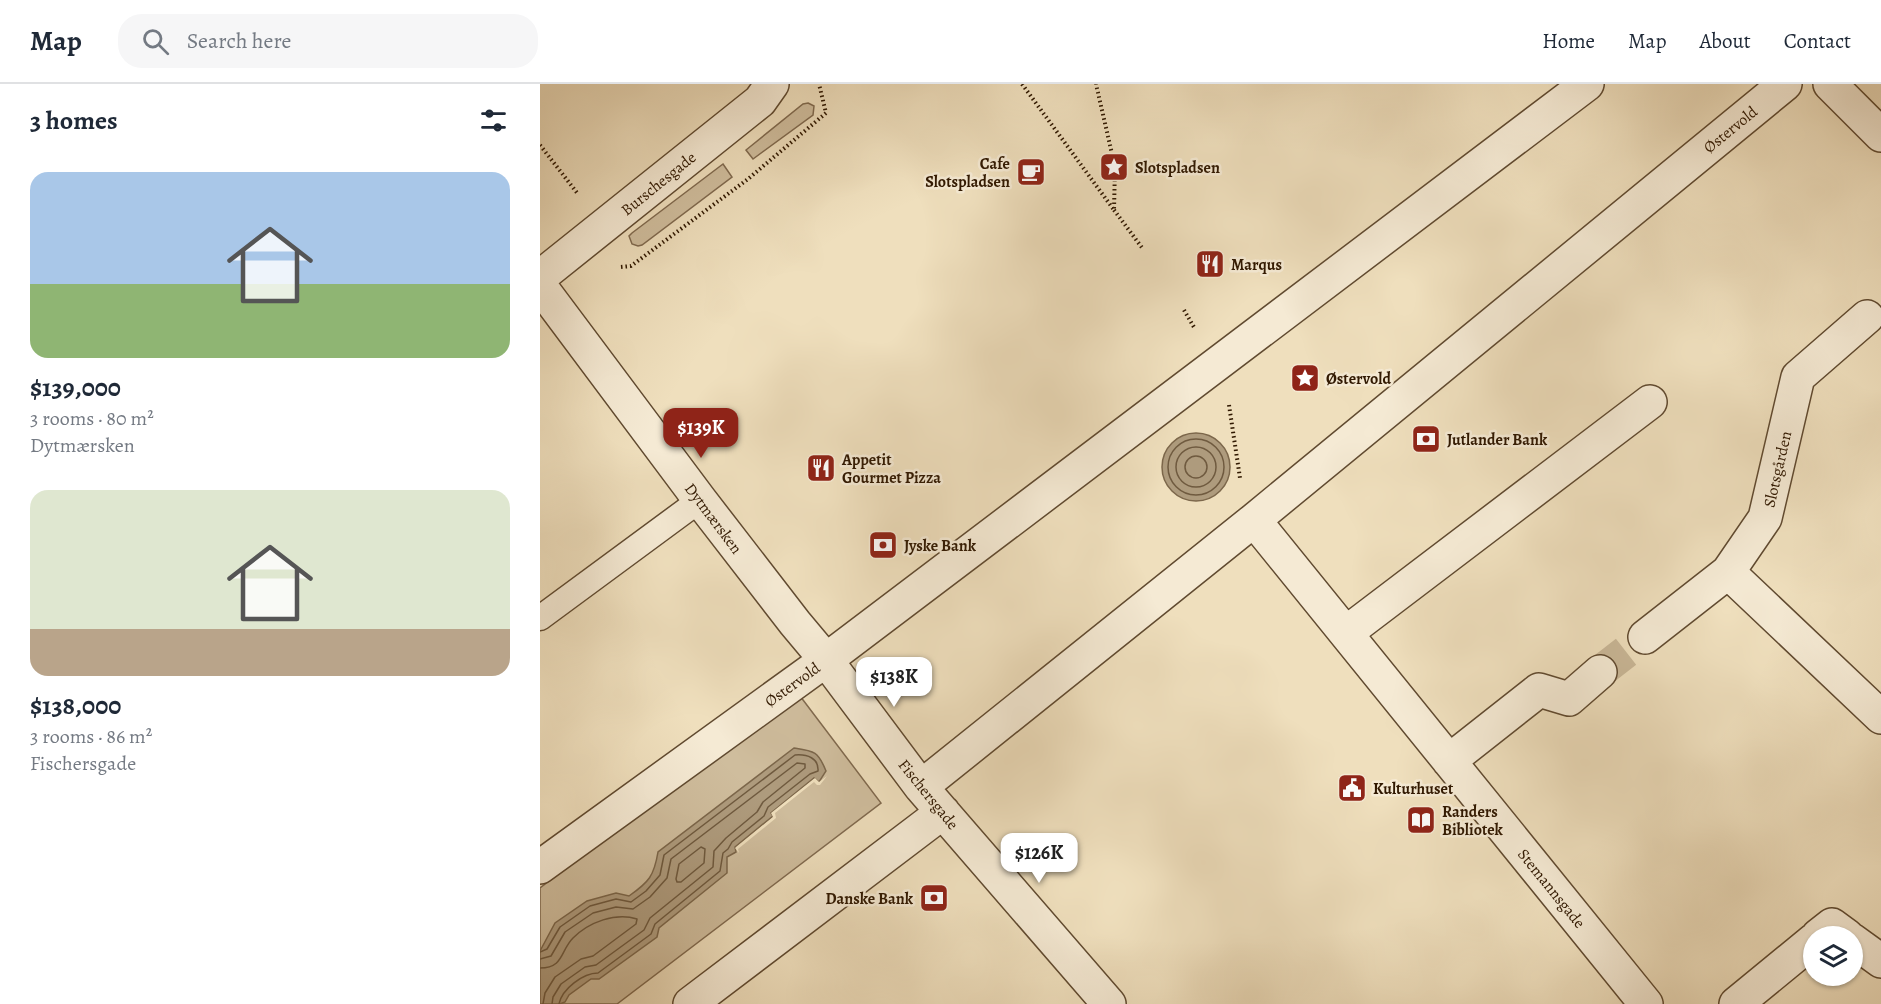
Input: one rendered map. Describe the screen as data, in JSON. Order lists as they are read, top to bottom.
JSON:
{
  "streets": {
    "street": [
      "Østervold",
      "Burschesgade",
      "Slotsgården",
      "Dytmærsken",
      "Fischersgade",
      "Stemannsgade"
    ]
  },
  "crossings": [
    ["Østervold", "Dytmærsken"],
    ["Østervold", "Fischersgade"],
    ["Østervold", "Stemannsgade"],
    ["Dytmærsken", "Fischersgade"]
  ],
  "places": {
    "place": ["Slotspladsen", "Østervold"],
    "cafe": ["Cafe Slotspladsen"],
    "restaurant": ["Marqus", "Appetit Gourmet Pizza"],
    "bank": ["Jutlander Bank", "Jyske Bank", "Danske Bank"],
    "public building": ["Kulturhuset"],
    "library": ["Randers Bibliotek"]
  },
  "page": {
    "header": "Map",
    "search": "Search here",
    "nav": [
      "Home",
      "Map",
      "About",
      "Contact"
    ],
    "heading": "3 homes",
    "list": [
      {
        "name": "$139,000",
        "note": "3 rooms · 80 m² · Dytmærsken"
      },
      {
        "name": "$138,000",
        "note": "3 rooms · 86 m² · Fischersgade"
      }
    ],
    "price": ["$139K", "$138K", "$126K"]
  }
}
